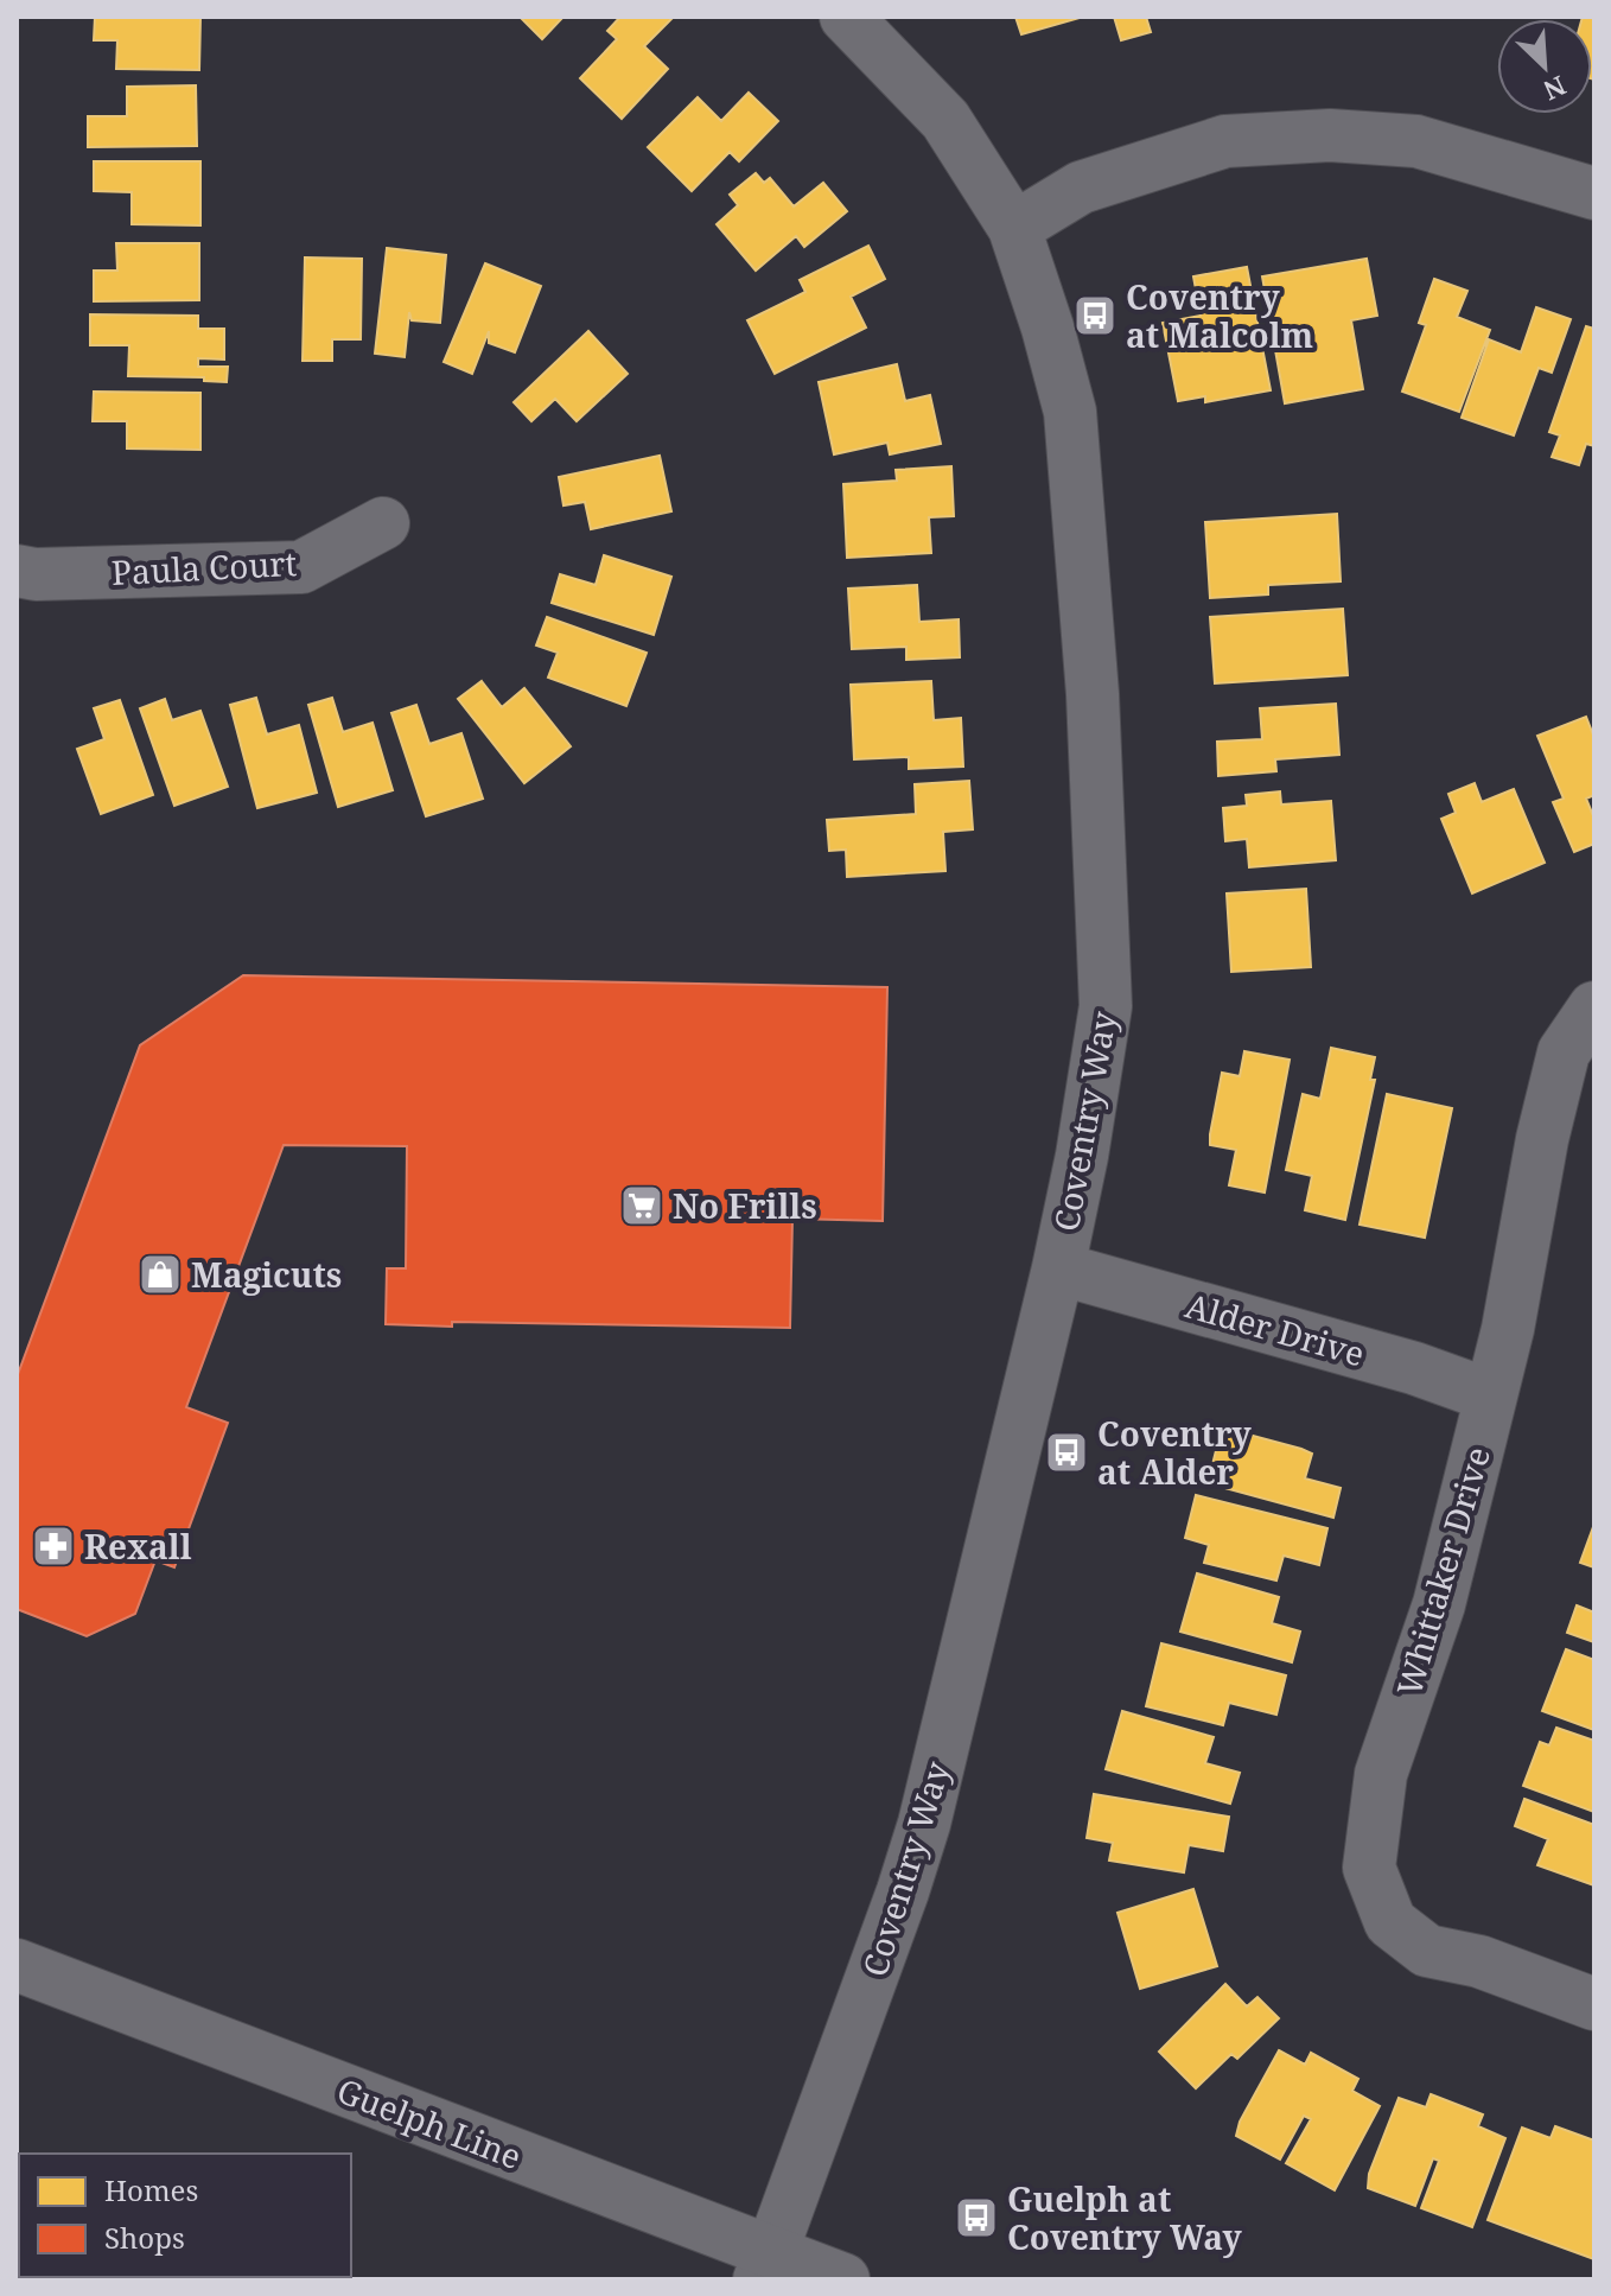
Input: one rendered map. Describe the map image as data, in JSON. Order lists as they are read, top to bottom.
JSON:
{
  "streets": {
    "street": [
      "Paula Court",
      "Coventry Way",
      "Alder Drive",
      "Whittaker Drive",
      "Guelph Line"
    ]
  },
  "crossings": [
    ["Coventry Way", "Alder Drive"],
    ["Coventry Way", "Guelph Line"],
    ["Alder Drive", "Whittaker Drive"]
  ],
  "places": {
    "bus stop": ["Coventry at Malcolm", "Coventry at Alder", "Guelph at Coventry Way"],
    "supermarket": ["No Frills"],
    "shop": ["Magicuts"],
    "pharmacy": ["Rexall"]
  },
  "legend": ["Homes", "Shops"],
  "north": "bottom right"
}
